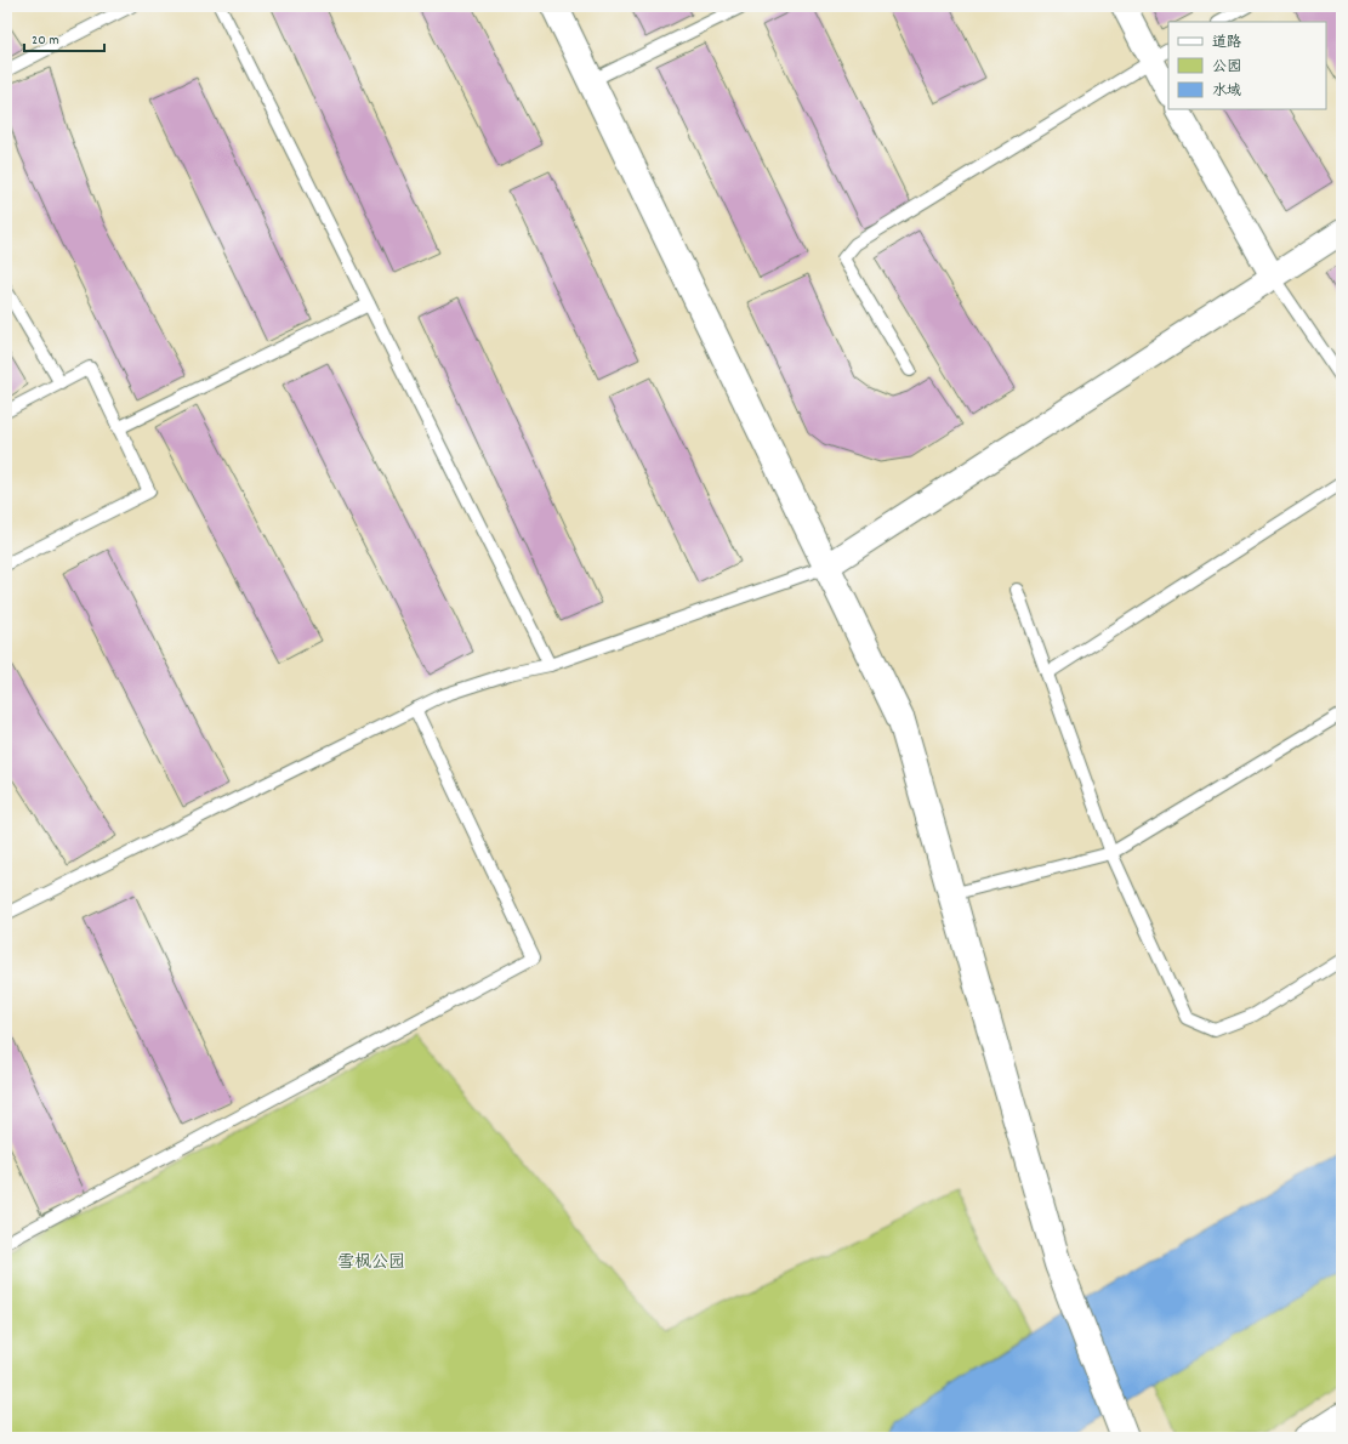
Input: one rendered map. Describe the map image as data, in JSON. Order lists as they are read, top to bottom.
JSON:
{
  "parks": ["雪枫公园"],
  "legend": ["道路", "公园", "水域"],
  "scale_bar": "20 m"
}
